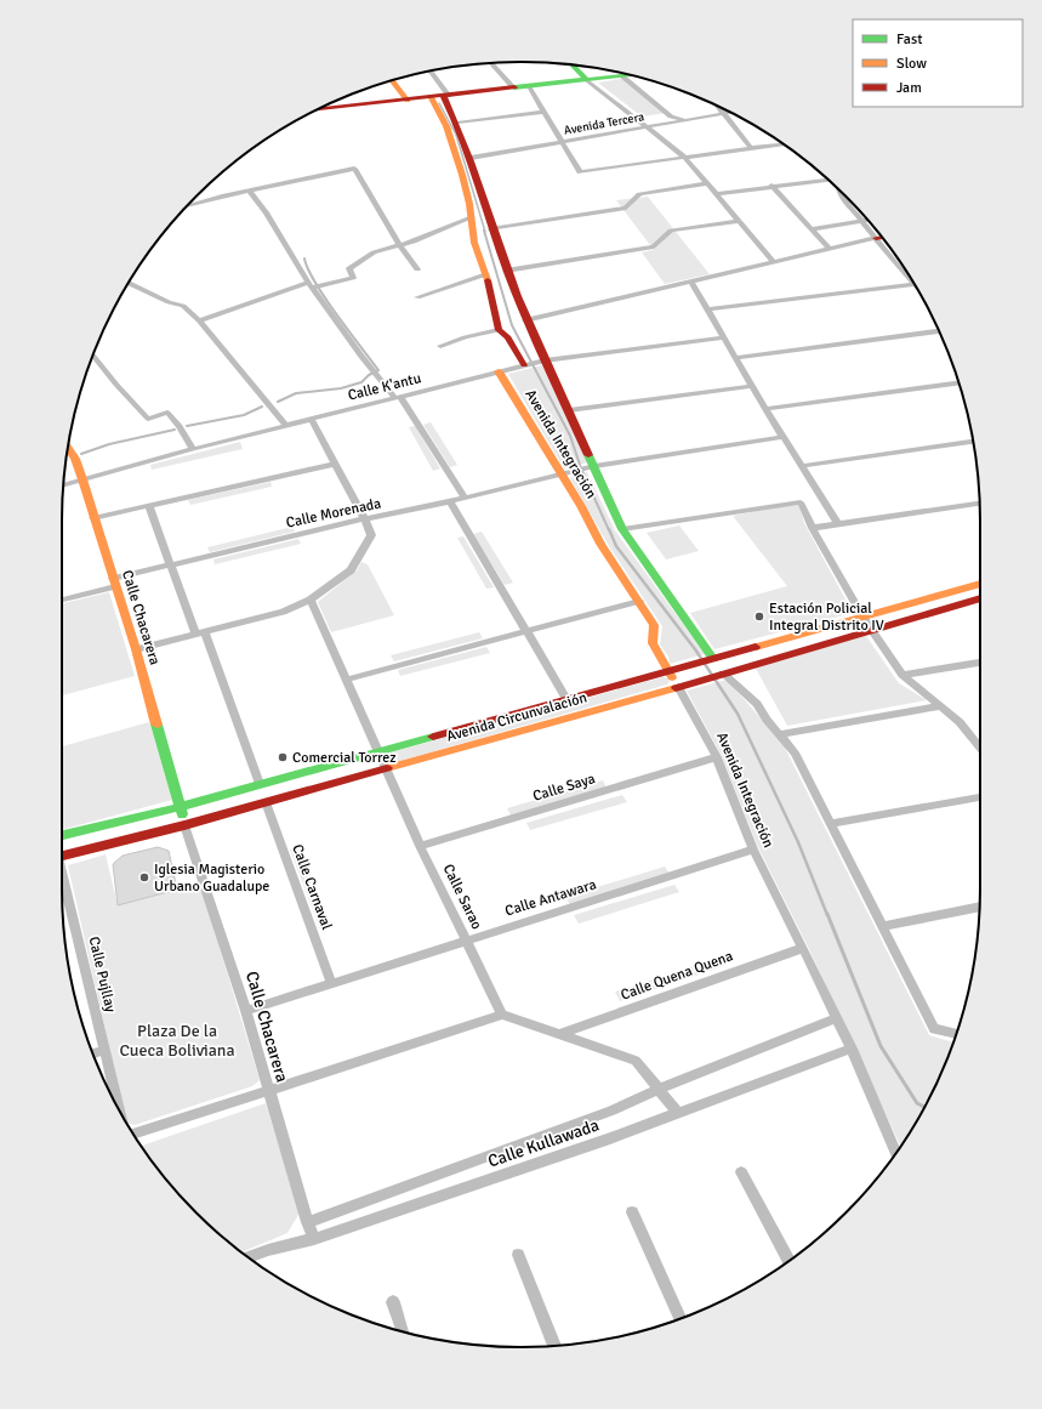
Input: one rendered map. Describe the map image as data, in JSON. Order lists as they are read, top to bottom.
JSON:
{
  "streets": {
    "street": [
      "Avenida Tercera",
      "Calle K'antu",
      "Avenida Integración",
      "Calle Morenada",
      "Calle Chacarera",
      "Avenida Circunvalación",
      "Calle Saya",
      "Calle Carnaval",
      "Calle Sarao",
      "Calle Antawara",
      "Calle Pujllay",
      "Calle Quena Quena",
      "Calle Kullawada"
    ]
  },
  "crossings": [
    ["Avenida Tercera", "Avenida Integración"],
    ["Calle K'antu", "Avenida Integración"],
    ["Calle K'antu", "Calle Chacarera"],
    ["Avenida Integración", "Calle Morenada"],
    ["Avenida Integración", "Avenida Circunvalación"],
    ["Avenida Integración", "Calle Saya"],
    ["Avenida Integración", "Calle Antawara"],
    ["Avenida Integración", "Calle Quena Quena"],
    ["Avenida Integración", "Calle Kullawada"],
    ["Calle Morenada", "Calle Chacarera"],
    ["Calle Chacarera", "Avenida Circunvalación"],
    ["Calle Chacarera", "Calle Antawara"],
    ["Calle Chacarera", "Calle Kullawada"],
    ["Avenida Circunvalación", "Calle Carnaval"],
    ["Avenida Circunvalación", "Calle Sarao"],
    ["Calle Saya", "Calle Sarao"],
    ["Calle Carnaval", "Calle Antawara"],
    ["Calle Sarao", "Calle Antawara"]
  ],
  "parks": ["Plaza De la Cueca Boliviana"],
  "places": ["Estación Policial Integral Distrito IV", "Comercial Torrez", "Iglesia Magisterio Urbano Guadalupe"],
  "legend": ["Fast", "Slow", "Jam"]
}
